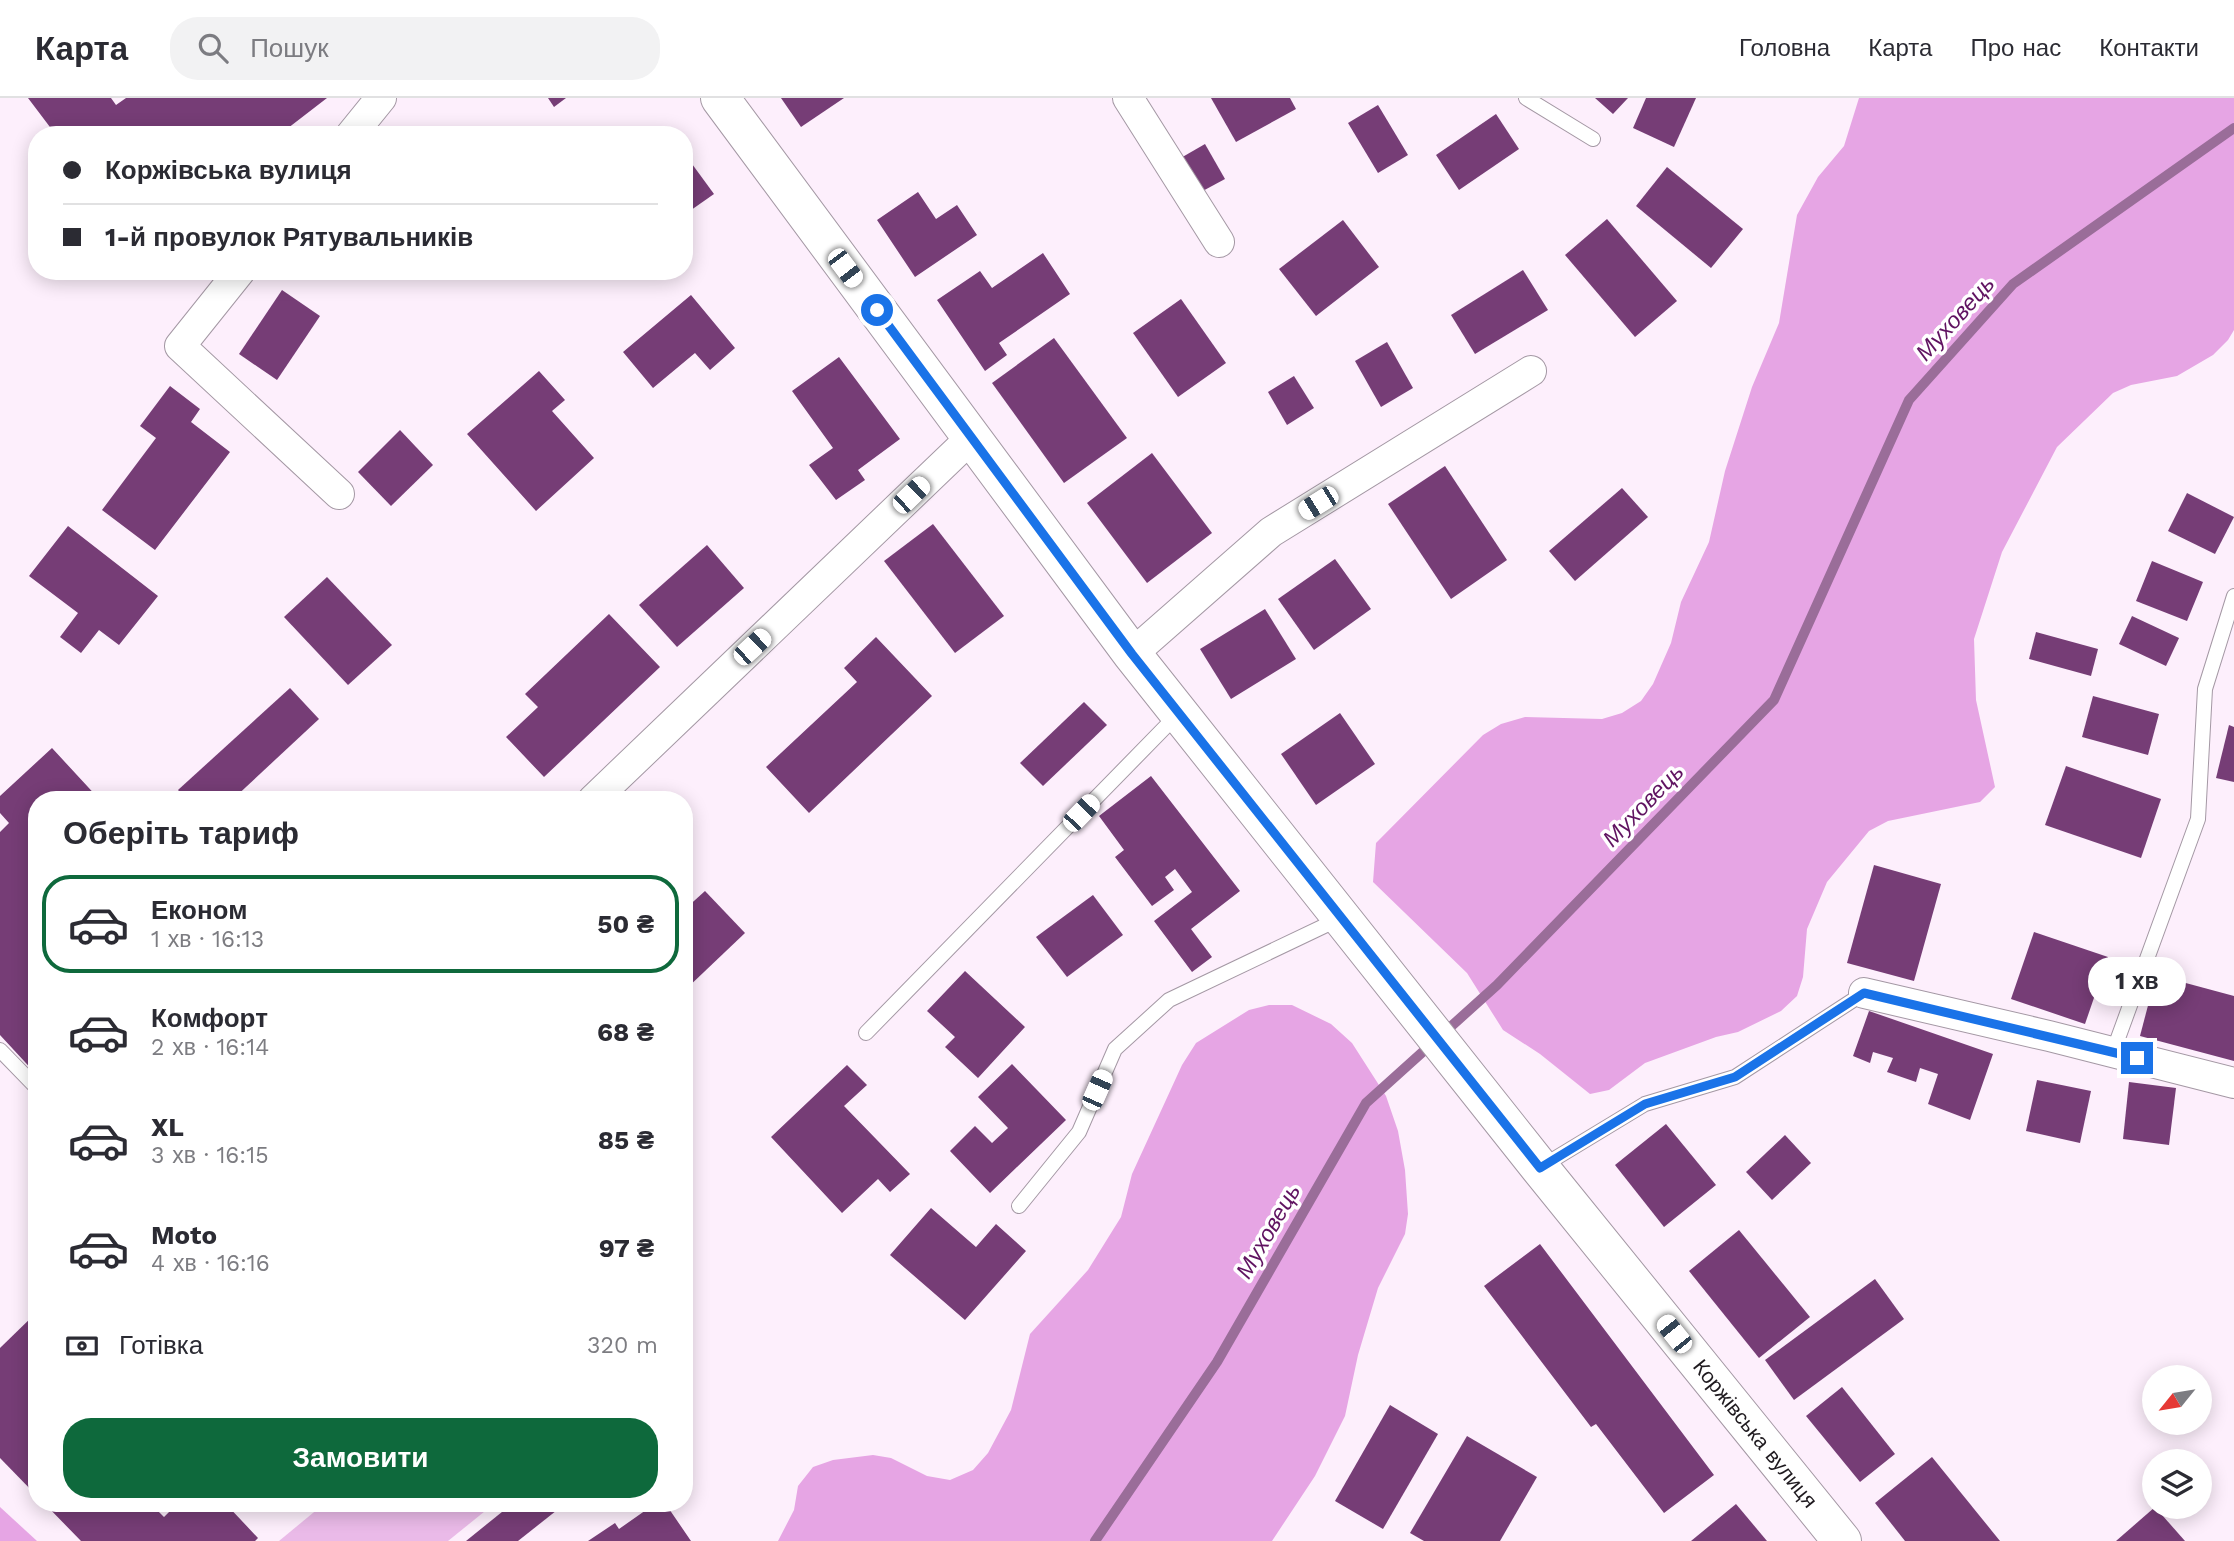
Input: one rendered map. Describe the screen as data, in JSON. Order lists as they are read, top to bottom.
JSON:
{
  "streets": {
    "street": ["Коржівська вулиця"]
  },
  "water": ["Муховець"],
  "north": "bottom left",
  "page": {
    "header": "Карта",
    "search": "Пошук",
    "nav": [
      "Головна",
      "Карта",
      "Про нас",
      "Контакти"
    ],
    "banner": ["Коржівська вулиця", "1-й провулок Рятувальників"],
    "heading": "Оберіть тариф",
    "list": [
      {
        "name": "Економ",
        "note": "1 хв · 16:13",
        "value": "50 ₴"
      },
      {
        "name": "Комфорт",
        "note": "2 хв · 16:14",
        "value": "68 ₴"
      },
      {
        "name": "XL",
        "note": "3 хв · 16:15",
        "value": "85 ₴"
      },
      {
        "name": "Moto",
        "note": "4 хв · 16:16",
        "value": "97 ₴"
      }
    ],
    "bubble": "1 хв",
    "pay": ["Готівка", "320 m"],
    "buttons": "Замовити"
  }
}
